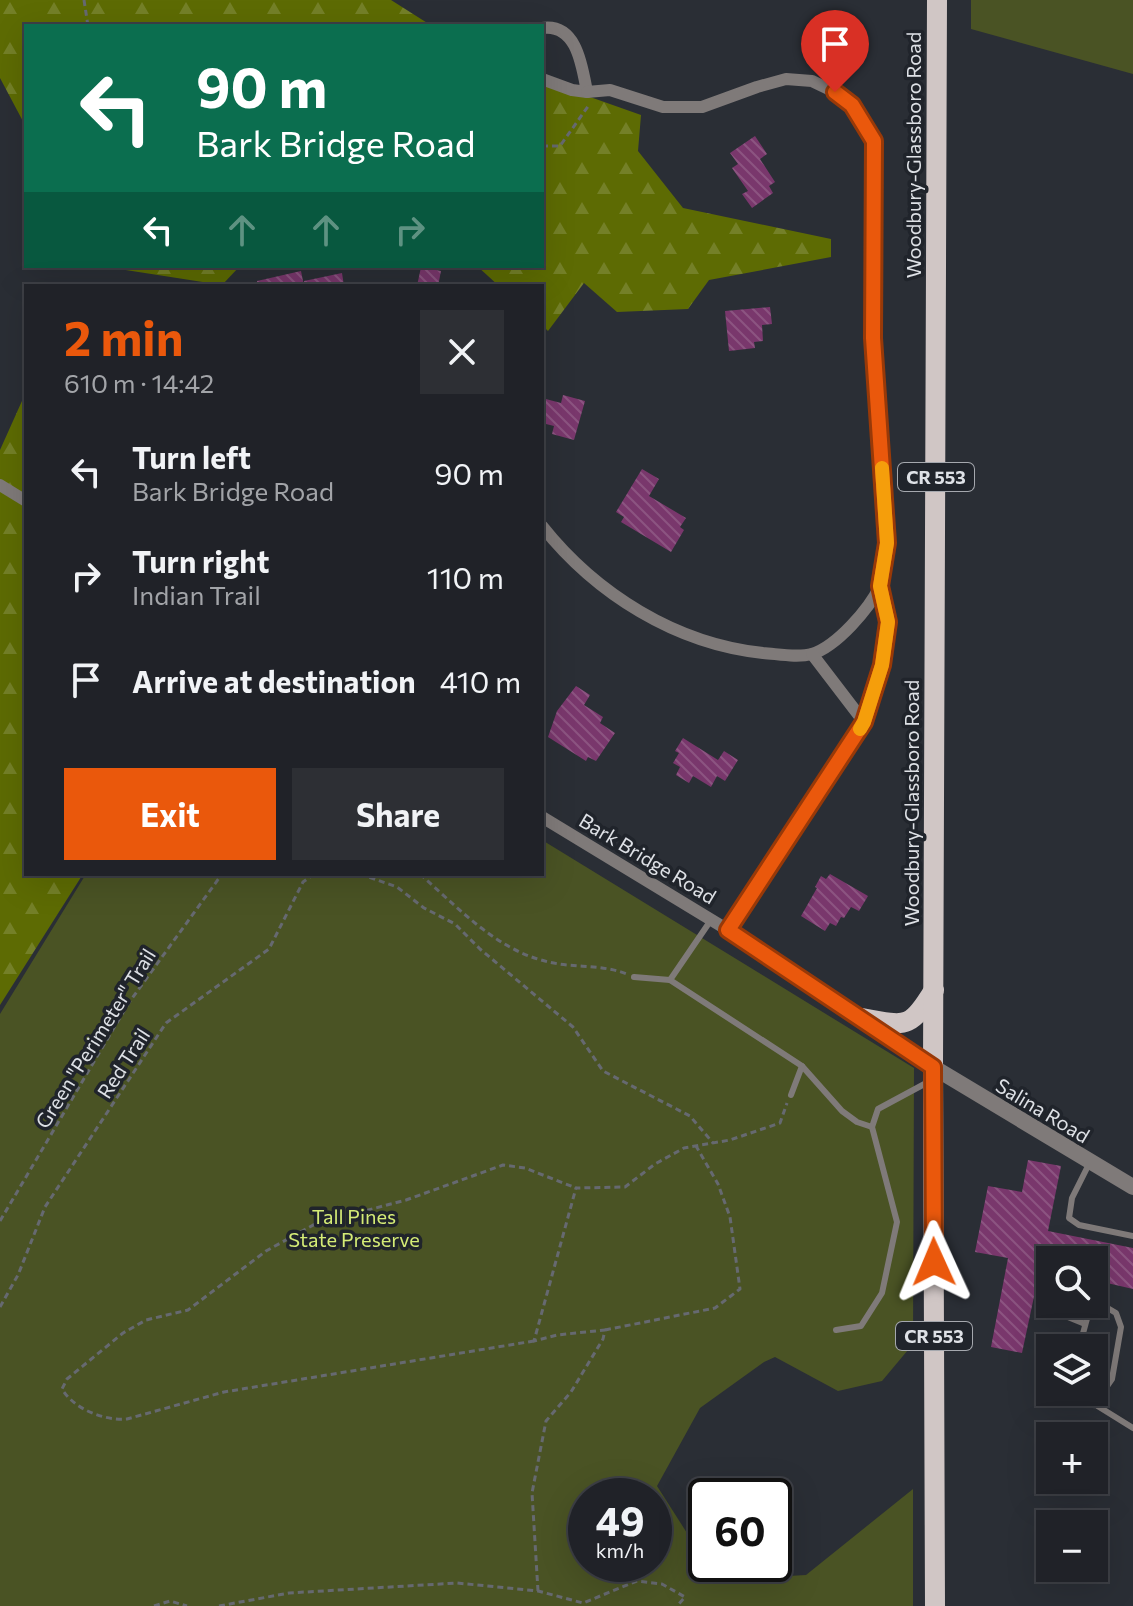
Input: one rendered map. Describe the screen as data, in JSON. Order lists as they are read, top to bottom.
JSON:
{
  "streets": {
    "main road": ["Woodbury-Glassboro Road", "CR 553"],
    "street": ["Bark Bridge Road", "Salina Road"],
    "path": ["Green \"Perimeter\" Trail", "Red Trail"]
  },
  "crossings": [
    ["Woodbury-Glassboro Road", "Bark Bridge Road"],
    ["Woodbury-Glassboro Road", "Salina Road"],
    ["Bark Bridge Road", "Salina Road"]
  ],
  "parks": ["Tall Pines State Preserve"],
  "page": {
    "turn": ["90 m", "Bark Bridge Road"],
    "heading": ["2 min", "610 m · 14:42"],
    "list": [
      {
        "name": "Turn left",
        "note": "Bark Bridge Road",
        "value": "90 m"
      },
      {
        "name": "Turn right",
        "note": "Indian Trail",
        "value": "110 m"
      },
      {
        "name": "Arrive at destination",
        "value": "410 m"
      }
    ],
    "buttons": ["Exit", "Share"],
    "map_buttons": ["+", "−"],
    "speed": "49 km/h",
    "limit": "60"
  }
}
